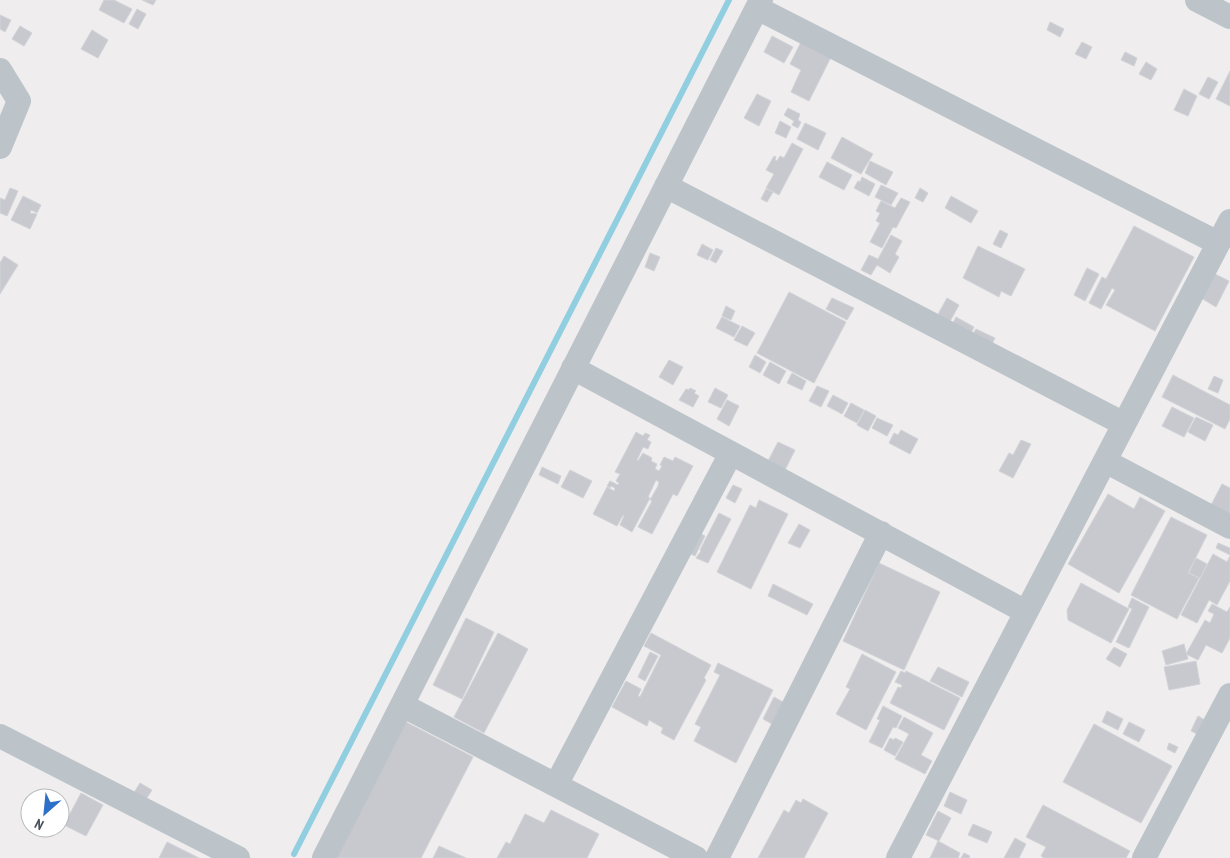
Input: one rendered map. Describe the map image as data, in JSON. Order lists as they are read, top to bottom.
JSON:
{
  "north": "bottom left"
}
